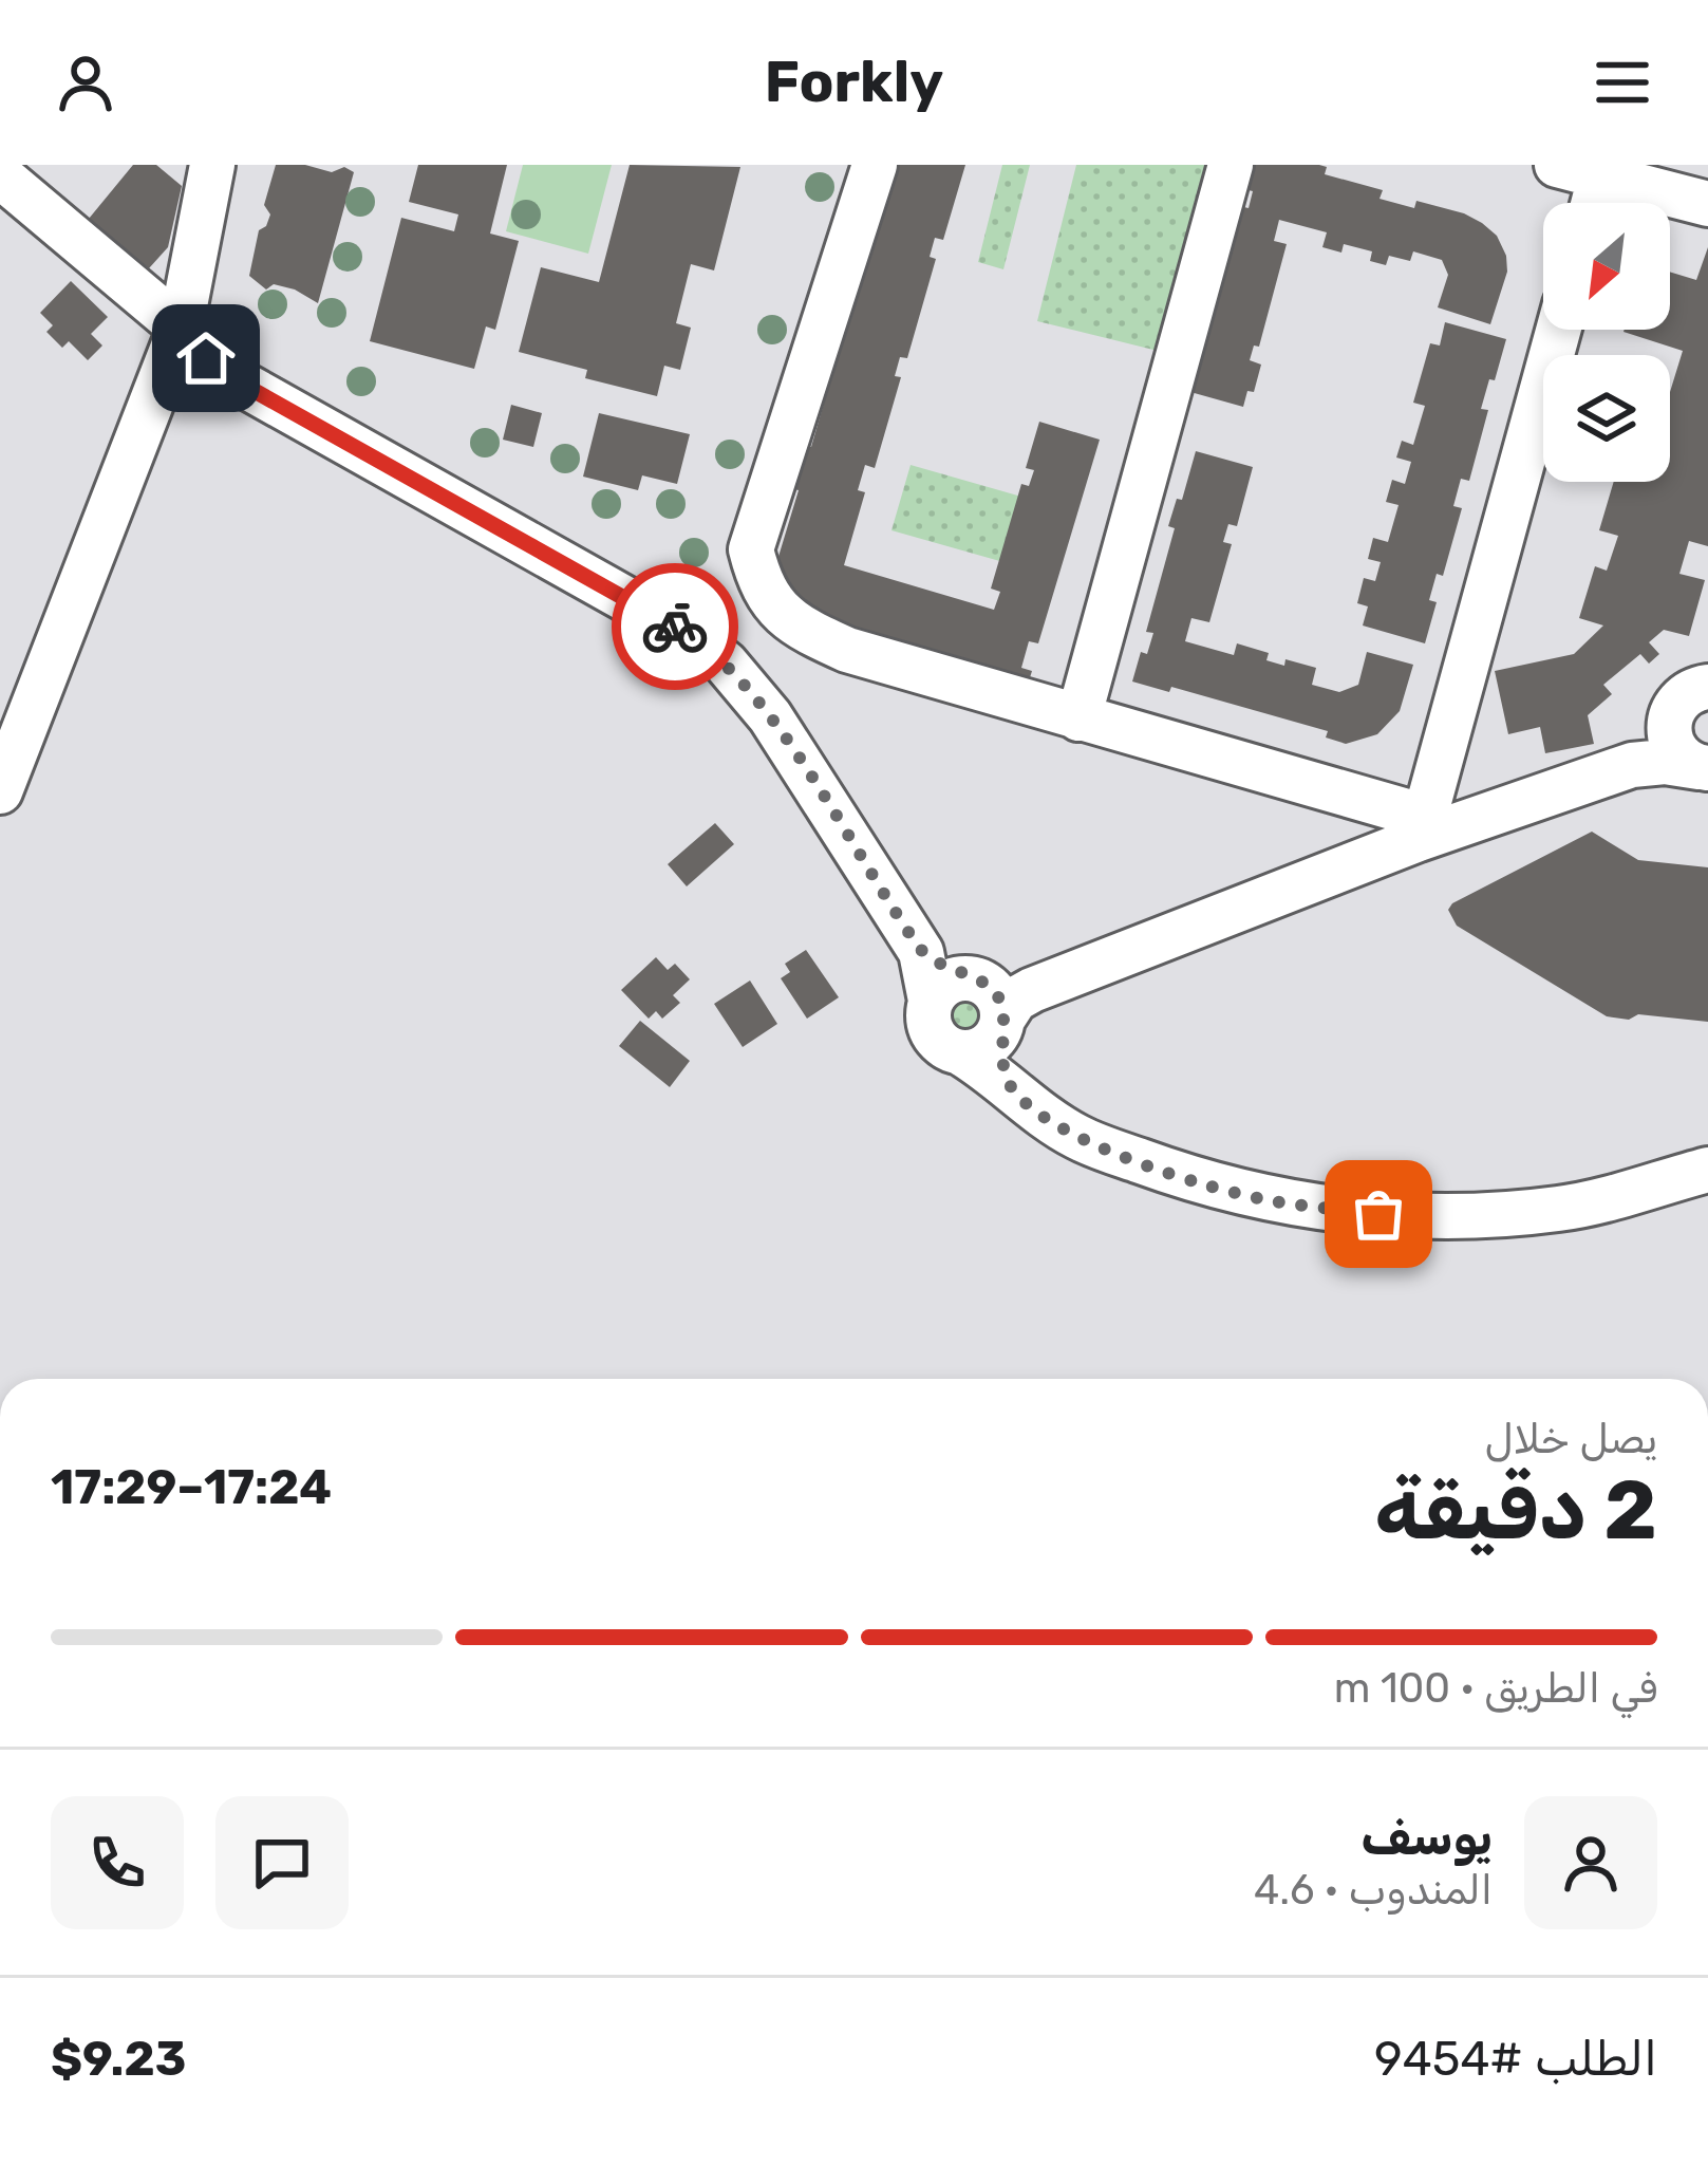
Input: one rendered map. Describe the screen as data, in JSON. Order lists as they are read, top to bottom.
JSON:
{
  "north": "bottom left",
  "page": {
    "header": "Forkly",
    "heading": ["2 دقيقة", "يصل خلال", "17:24–17:29"],
    "panel": [
      "يوسف",
      "المندوب · 4.6",
      "الطلب #9454",
      "$9.23"
    ],
    "bar": "في الطريق · 100 m"
  }
}
